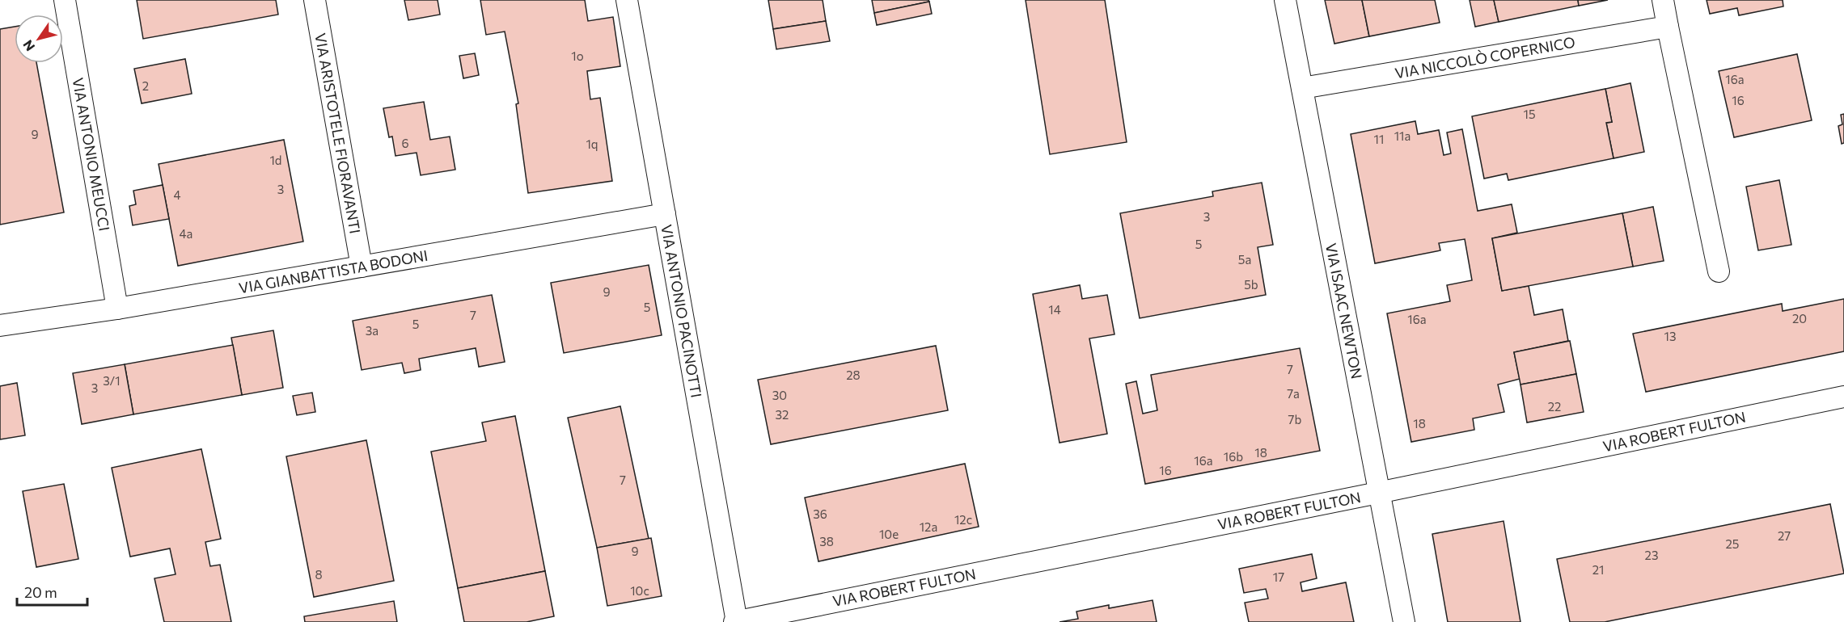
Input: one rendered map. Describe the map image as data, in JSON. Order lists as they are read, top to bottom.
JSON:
{
  "streets": {
    "street": [
      "VIA NICCOLÒ COPERNICO",
      "VIA ARISTOTELE FIORAVANTI",
      "VIA ANTONIO MEUCCI",
      "VIA GIANBATTISTA BODONI",
      "VIA ANTONIO PACINOTTI",
      "VIA ISAAC NEWTON",
      "VIA ROBERT FULTON"
    ]
  },
  "crossings": [
    ["VIA NICCOLÒ COPERNICO", "VIA ISAAC NEWTON"],
    ["VIA ARISTOTELE FIORAVANTI", "VIA GIANBATTISTA BODONI"],
    ["VIA ANTONIO MEUCCI", "VIA GIANBATTISTA BODONI"],
    ["VIA GIANBATTISTA BODONI", "VIA ANTONIO PACINOTTI"],
    ["VIA ANTONIO PACINOTTI", "VIA ROBERT FULTON"],
    ["VIA ISAAC NEWTON", "VIA ROBERT FULTON"]
  ],
  "house_numbers": [
    "1o",
    "16a",
    "2",
    "16",
    "15",
    "9",
    "11a",
    "11",
    "6",
    "1q",
    "1d",
    "3",
    "4",
    "3",
    "4a",
    "5",
    "5a",
    "5b",
    "9",
    "5",
    "14",
    "7",
    "20",
    "16a",
    "5",
    "3a",
    "13",
    "7",
    "28",
    "3/1",
    "3",
    "7a",
    "30",
    "22",
    "32",
    "7b",
    "18",
    "18",
    "16b",
    "16a",
    "16",
    "7",
    "36",
    "12c",
    "12a",
    "10e",
    "27",
    "38",
    "25",
    "9",
    "23",
    "21",
    "8",
    "17",
    "10c"
  ],
  "scale_bar": "20 m",
  "north": "bottom left"
}
